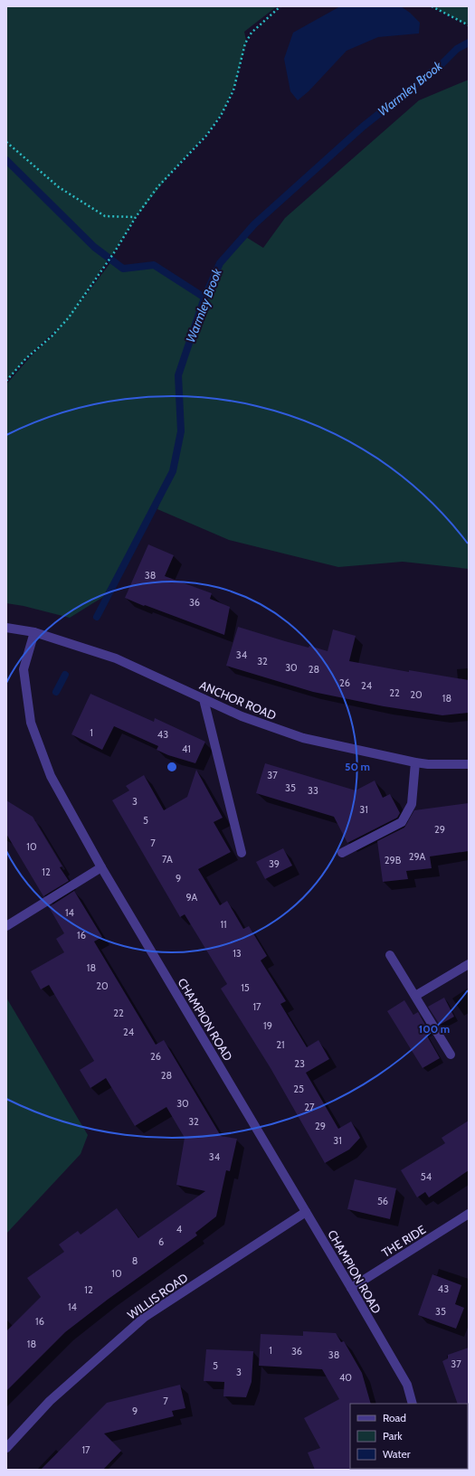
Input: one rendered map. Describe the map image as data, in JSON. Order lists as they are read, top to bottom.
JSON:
{
  "streets": {
    "street": [
      "ANCHOR ROAD",
      "CHAMPION ROAD",
      "THE RIDE",
      "WILLIS ROAD"
    ]
  },
  "crossings": [
    ["ANCHOR ROAD", "CHAMPION ROAD"],
    ["CHAMPION ROAD", "THE RIDE"],
    ["CHAMPION ROAD", "WILLIS ROAD"]
  ],
  "water": ["Warmley Brook"],
  "house_numbers": [
    "38",
    "36",
    "34",
    "32",
    "30",
    "28",
    "26",
    "24",
    "22",
    "20",
    "18",
    "1",
    "43",
    "41",
    "37",
    "35",
    "33",
    "3",
    "31",
    "5",
    "29",
    "7",
    "10",
    "29A",
    "7A",
    "29B",
    "39",
    "12",
    "9",
    "9A",
    "14",
    "11",
    "16",
    "13",
    "18",
    "20",
    "15",
    "17",
    "22",
    "19",
    "24",
    "21",
    "26",
    "23",
    "28",
    "25",
    "30",
    "27",
    "32",
    "29",
    "31",
    "34",
    "54",
    "56",
    "4",
    "6",
    "8",
    "10",
    "43",
    "12",
    "14",
    "35",
    "16",
    "18",
    "1",
    "36",
    "38",
    "37",
    "5",
    "3",
    "40",
    "7",
    "9",
    "17"
  ],
  "legend": ["Road", "Park", "Water"],
  "rings": ["50 m", "100 m"]
}
